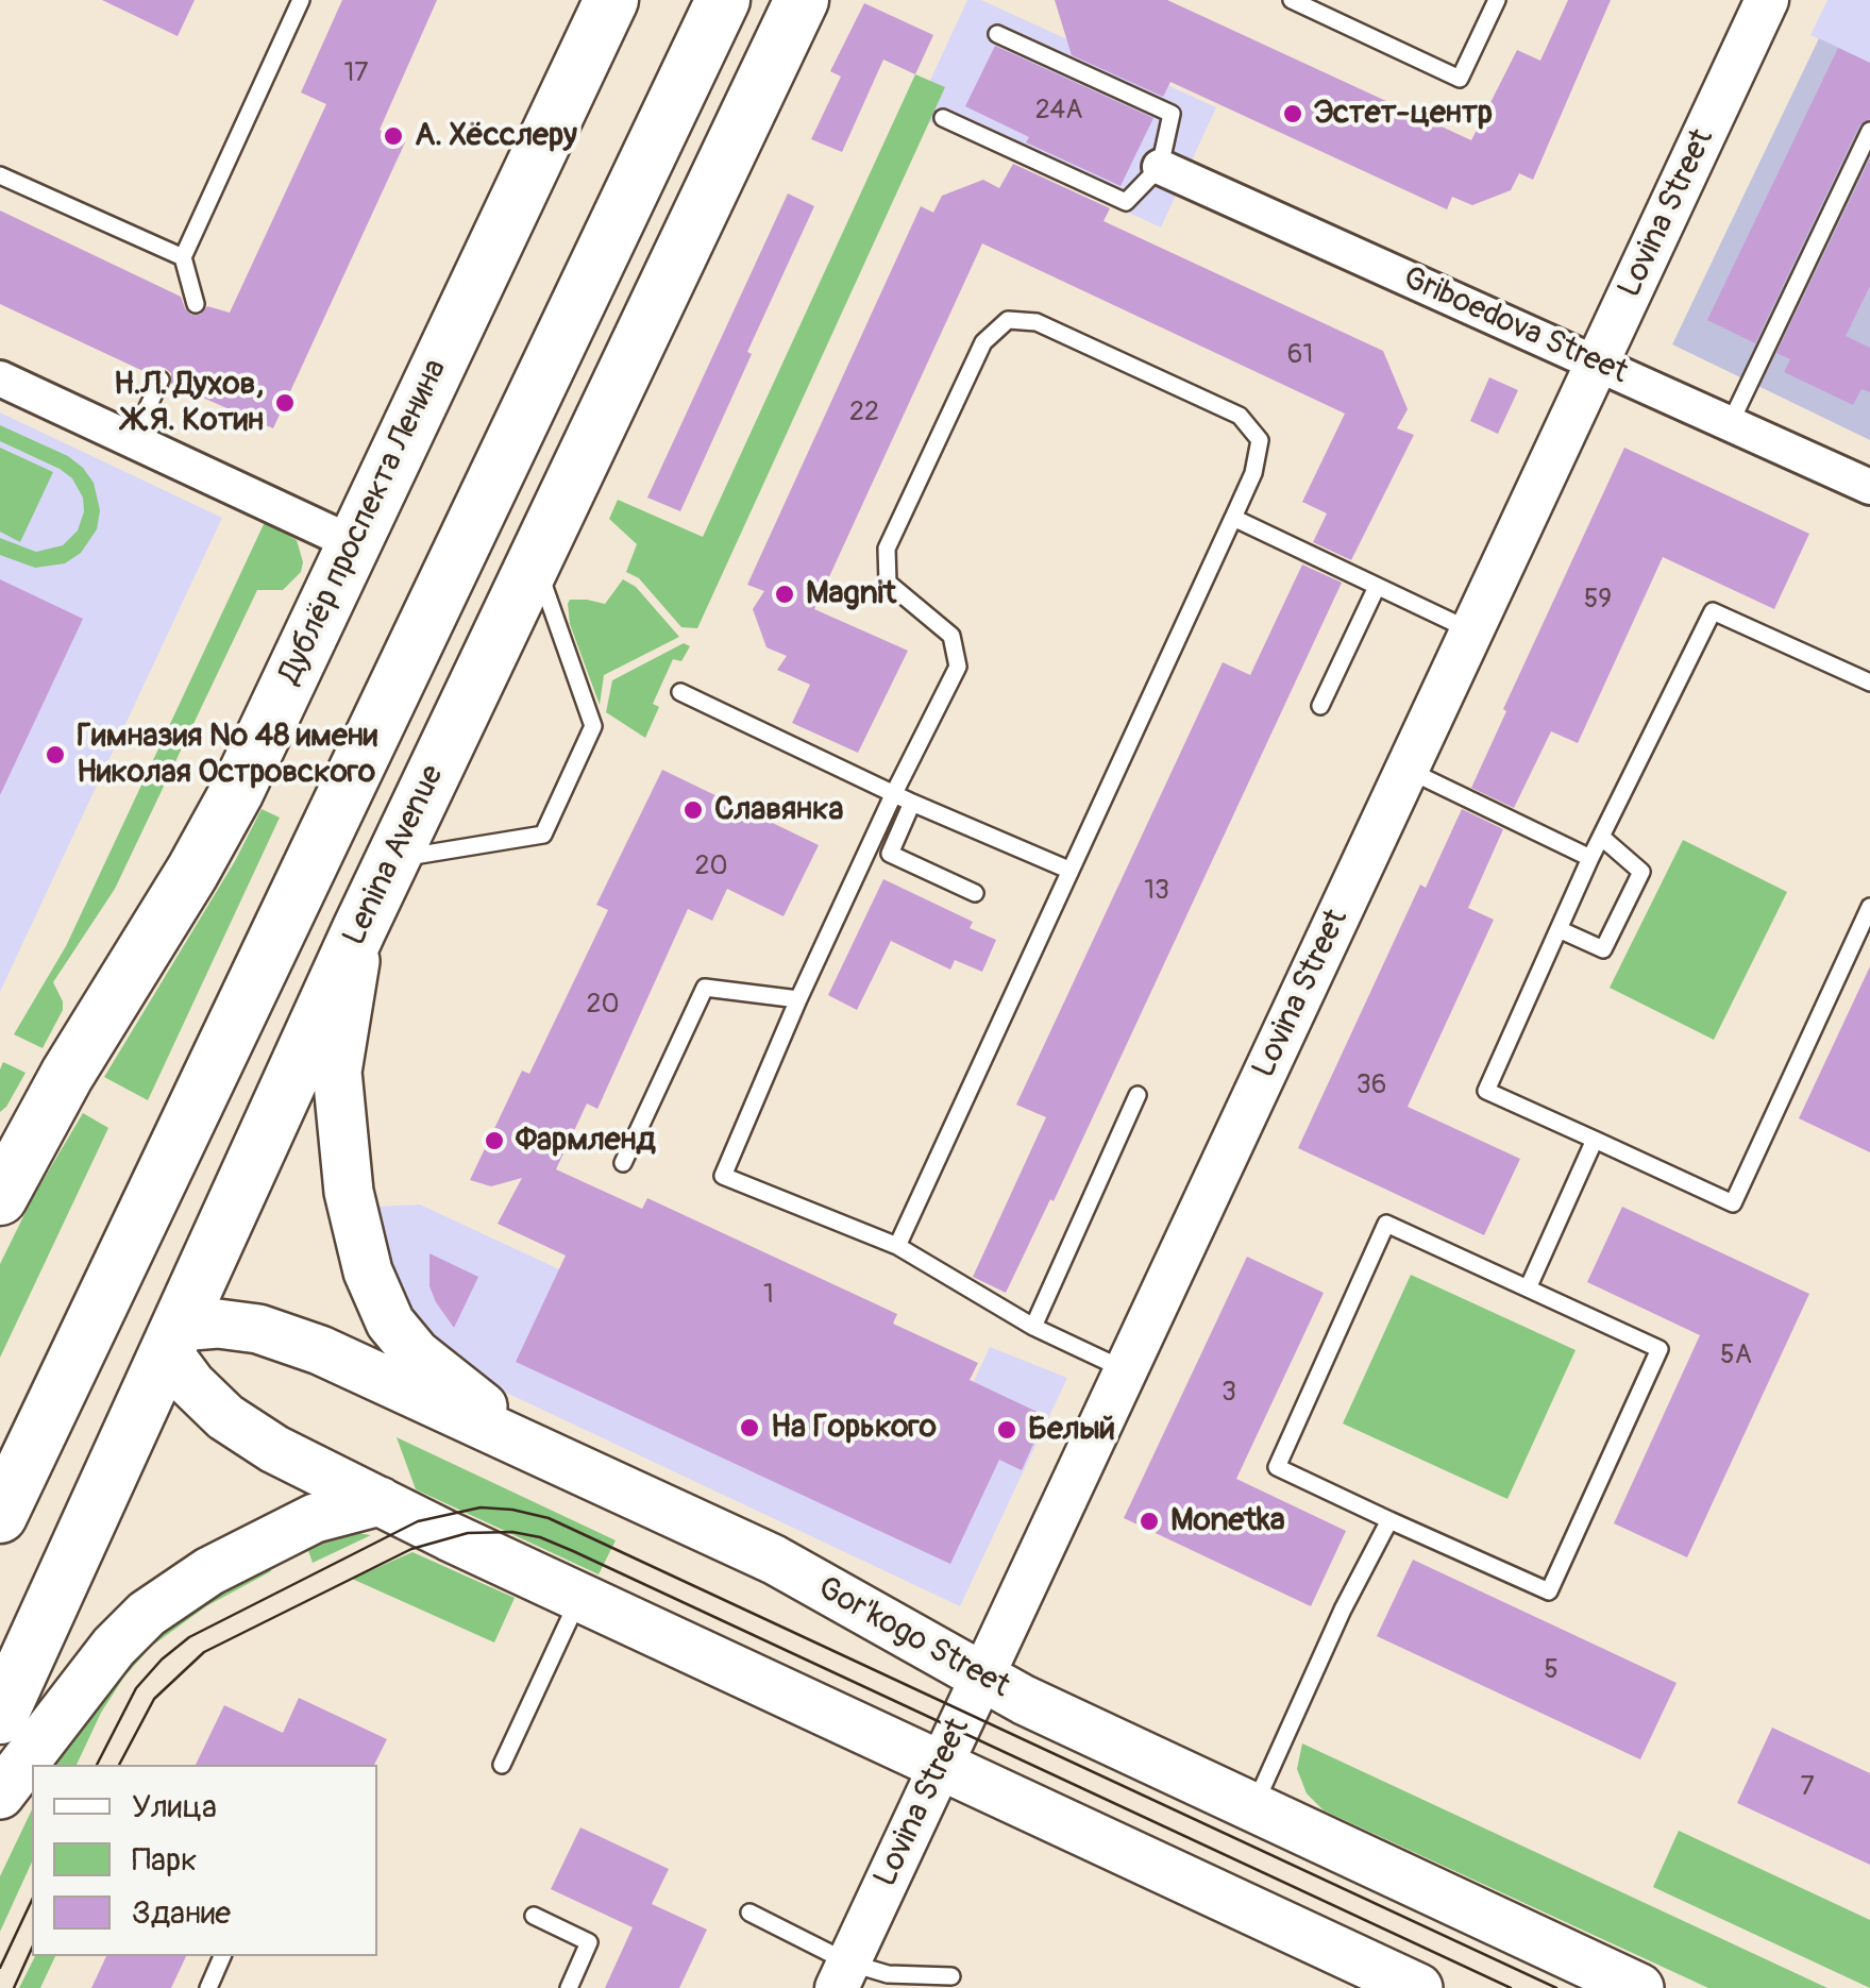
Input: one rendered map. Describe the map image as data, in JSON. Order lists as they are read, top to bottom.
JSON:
{
  "streets": {
    "main road": ["Дублёр проспекта Ленина", "Lenina Avenue", "Gor'kogo Street"],
    "street": ["Lovina Street", "Griboedova Street"]
  },
  "crossings": [
    ["Lovina Street", "Griboedova Street"],
    ["Lovina Street", "Gor'kogo Street"],
    ["Lenina Avenue", "Gor'kogo Street"]
  ],
  "places": [
    "Эстет-центр",
    "А. Хёсслеру",
    "Н.Л. Духов, Ж.Я. Котин",
    "Magnit",
    "Гимназия № 48 имени Николая Островского",
    "Славянка",
    "Фармленд",
    "На Горького",
    "Белый",
    "Monetka"
  ],
  "house_numbers": [
    "17",
    "24А",
    "61",
    "22",
    "59",
    "20",
    "13",
    "20",
    "36",
    "1",
    "5А",
    "3",
    "5",
    "7"
  ],
  "legend": ["Улица", "Парк", "Здание"]
}
